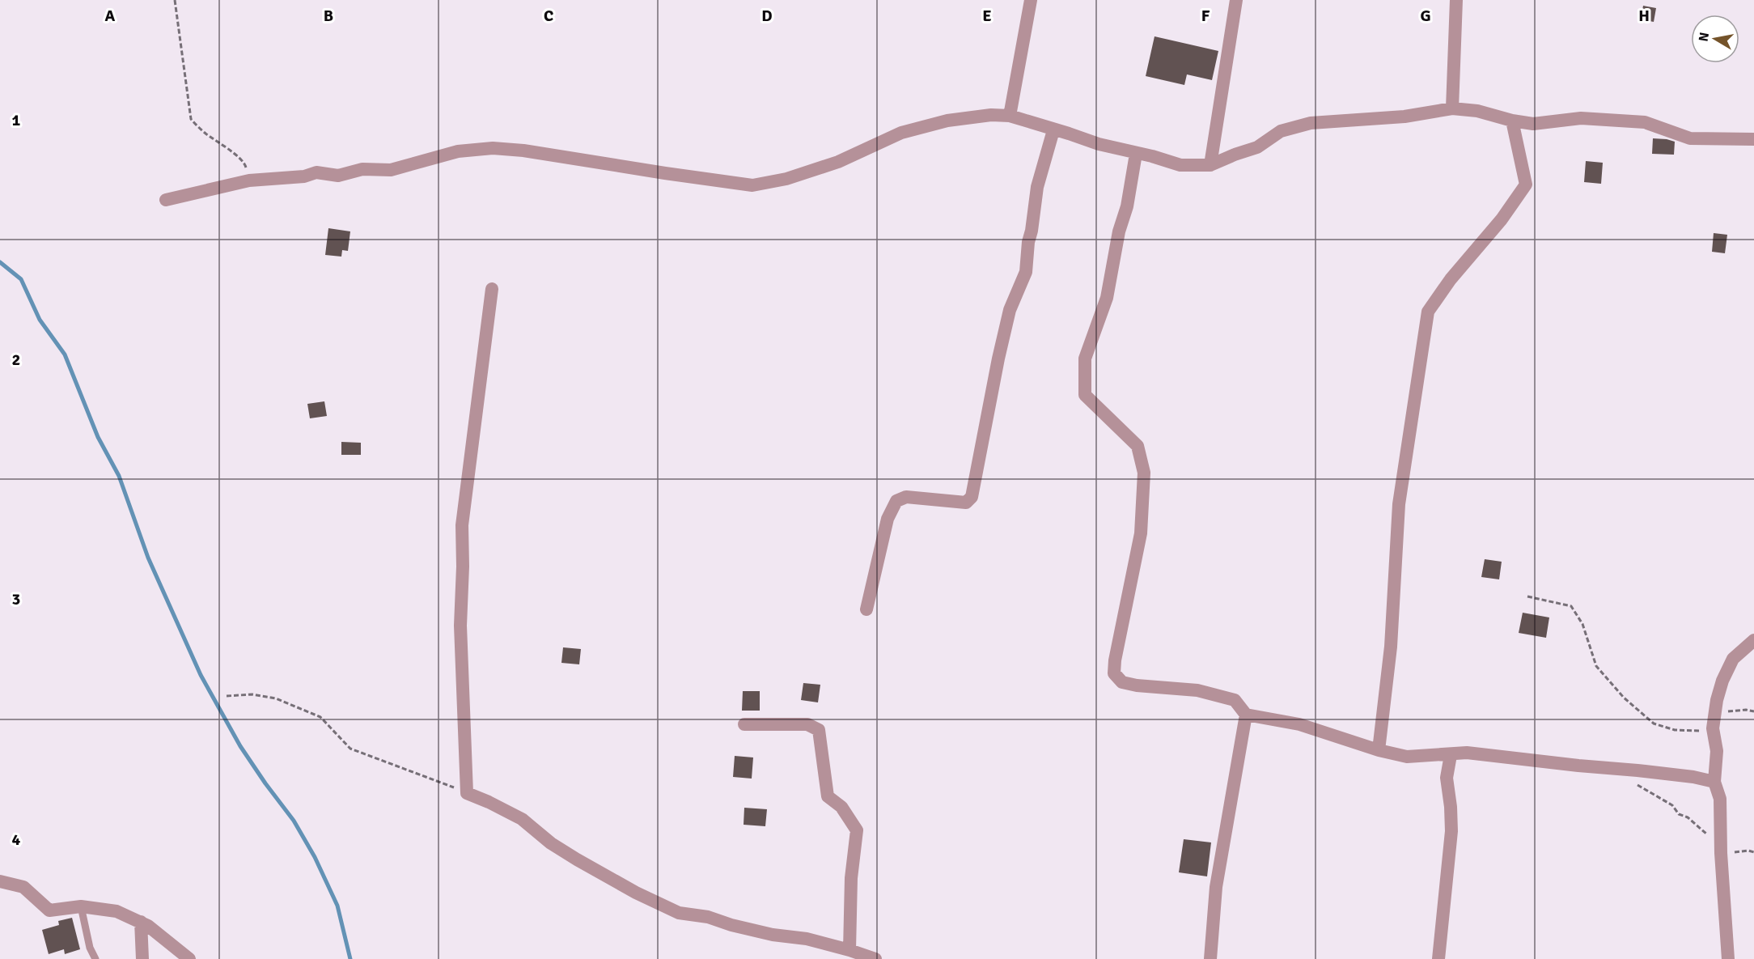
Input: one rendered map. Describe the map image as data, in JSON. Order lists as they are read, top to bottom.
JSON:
{
  "north": "left",
  "grid": {
    "columns": [
      "A",
      "B",
      "C",
      "D",
      "E",
      "F",
      "G",
      "H"
    ],
    "rows": [
      "1",
      "2",
      "3",
      "4"
    ]
  }
}
